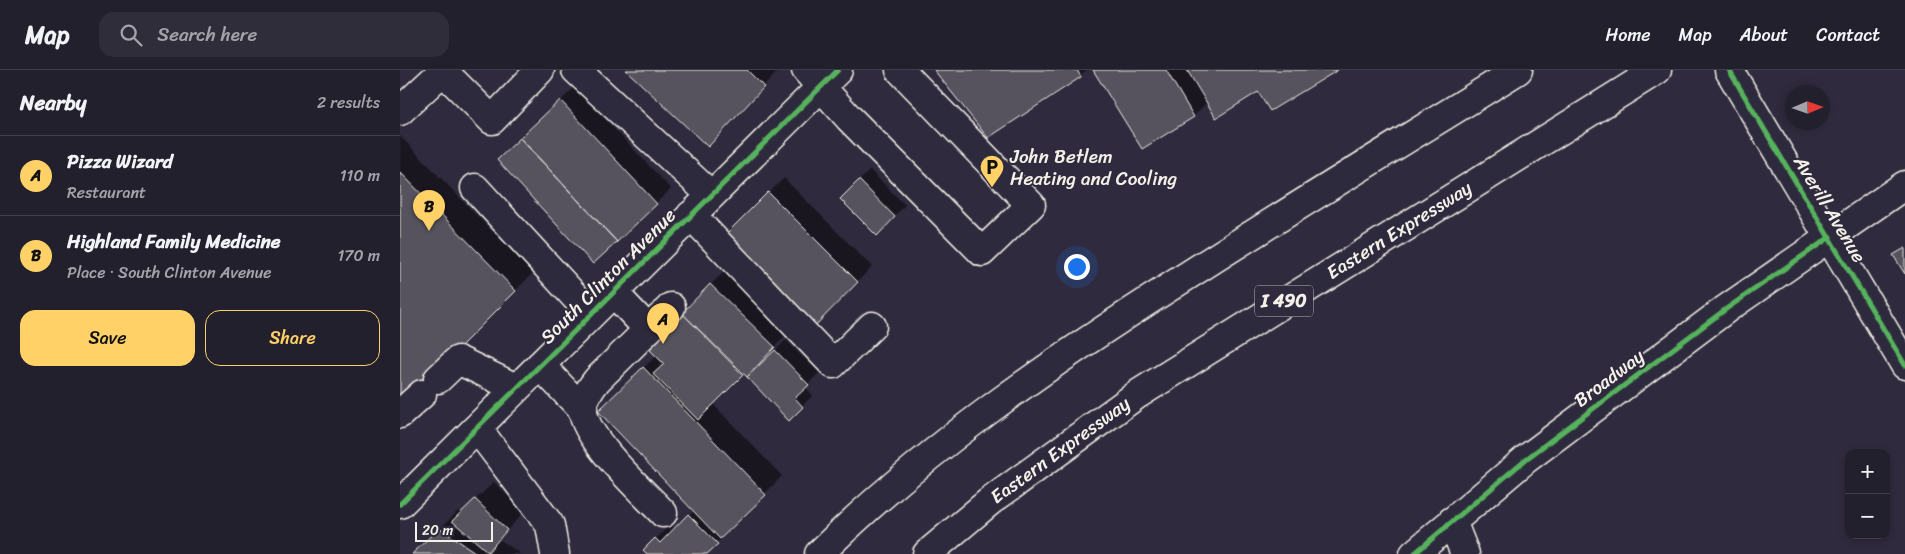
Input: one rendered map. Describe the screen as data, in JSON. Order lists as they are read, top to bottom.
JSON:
{
  "streets": {
    "main road": [
      "Averill Avenue",
      "Eastern Expressway",
      "South Clinton Avenue",
      "I 490",
      "Broadway"
    ]
  },
  "crossings": [
    ["Averill Avenue", "Broadway"]
  ],
  "places": {
    "parking": ["John Betlem Heating and Cooling"]
  },
  "scale_bar": "20 m",
  "north": "right",
  "page": {
    "header": "Map",
    "search": "Search here",
    "nav": [
      "Home",
      "Map",
      "About",
      "Contact"
    ],
    "heading": ["Nearby", "2 results"],
    "list": [
      {
        "mark": "A",
        "name": "Pizza Wizard",
        "note": "Restaurant",
        "value": "110 m"
      },
      {
        "mark": "B",
        "name": "Highland Family Medicine",
        "note": "Place · South Clinton Avenue",
        "value": "170 m"
      }
    ],
    "pins": ["B", "A"],
    "buttons": ["Save", "Share"],
    "map_buttons": ["+", "−"],
    "scale": "20 m"
  }
}
